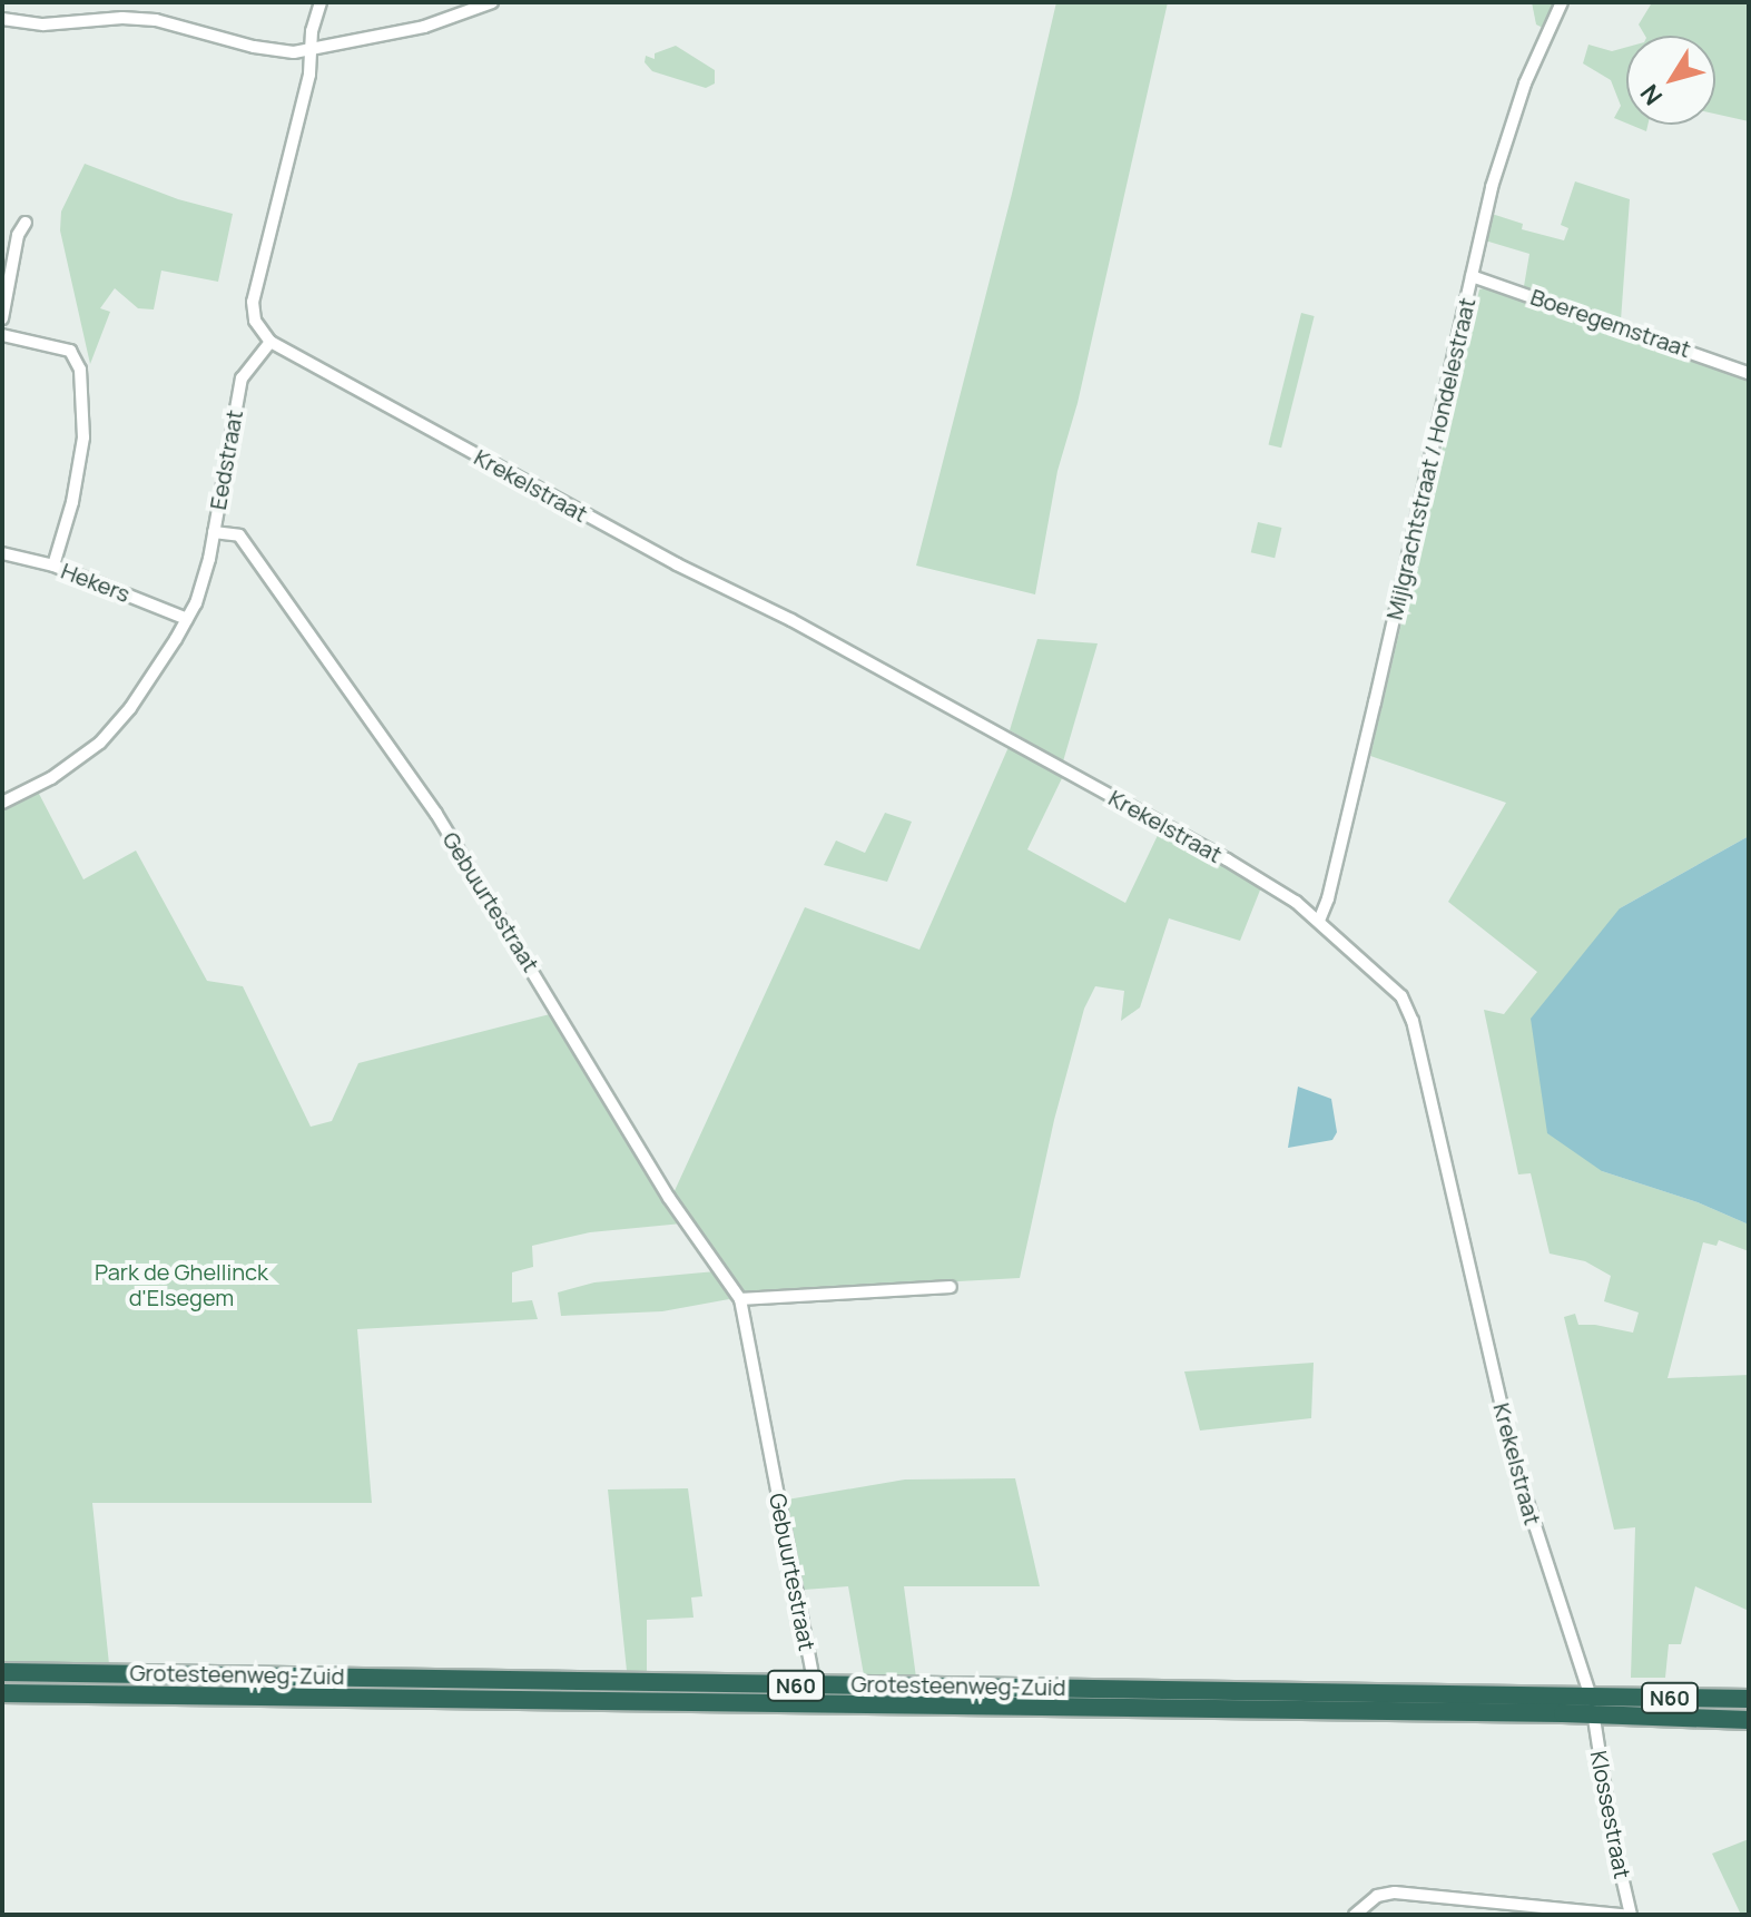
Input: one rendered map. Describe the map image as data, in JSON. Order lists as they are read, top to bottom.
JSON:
{
  "streets": {
    "highway": ["Grotesteenweg-Zuid", "N60"],
    "street": [
      "Boeregemstraat",
      "Mijlgrachtstraat / Hondelestraat",
      "Eedstraat",
      "Krekelstraat",
      "Hekers",
      "Gebuurtestraat",
      "Klossestraat"
    ]
  },
  "crossings": [
    ["Boeregemstraat", "Mijlgrachtstraat / Hondelestraat"],
    ["Mijlgrachtstraat / Hondelestraat", "Krekelstraat"],
    ["Eedstraat", "Krekelstraat"],
    ["Eedstraat", "Hekers"],
    ["Eedstraat", "Gebuurtestraat"],
    ["Krekelstraat", "Grotesteenweg-Zuid"],
    ["Krekelstraat", "N60"],
    ["Krekelstraat", "Klossestraat"],
    ["Gebuurtestraat", "Grotesteenweg-Zuid"],
    ["Grotesteenweg-Zuid", "N60"],
    ["Grotesteenweg-Zuid", "Klossestraat"],
    ["N60", "Klossestraat"]
  ],
  "parks": ["Park de Ghellinck d'Elsegem"],
  "north": "bottom left"
}
